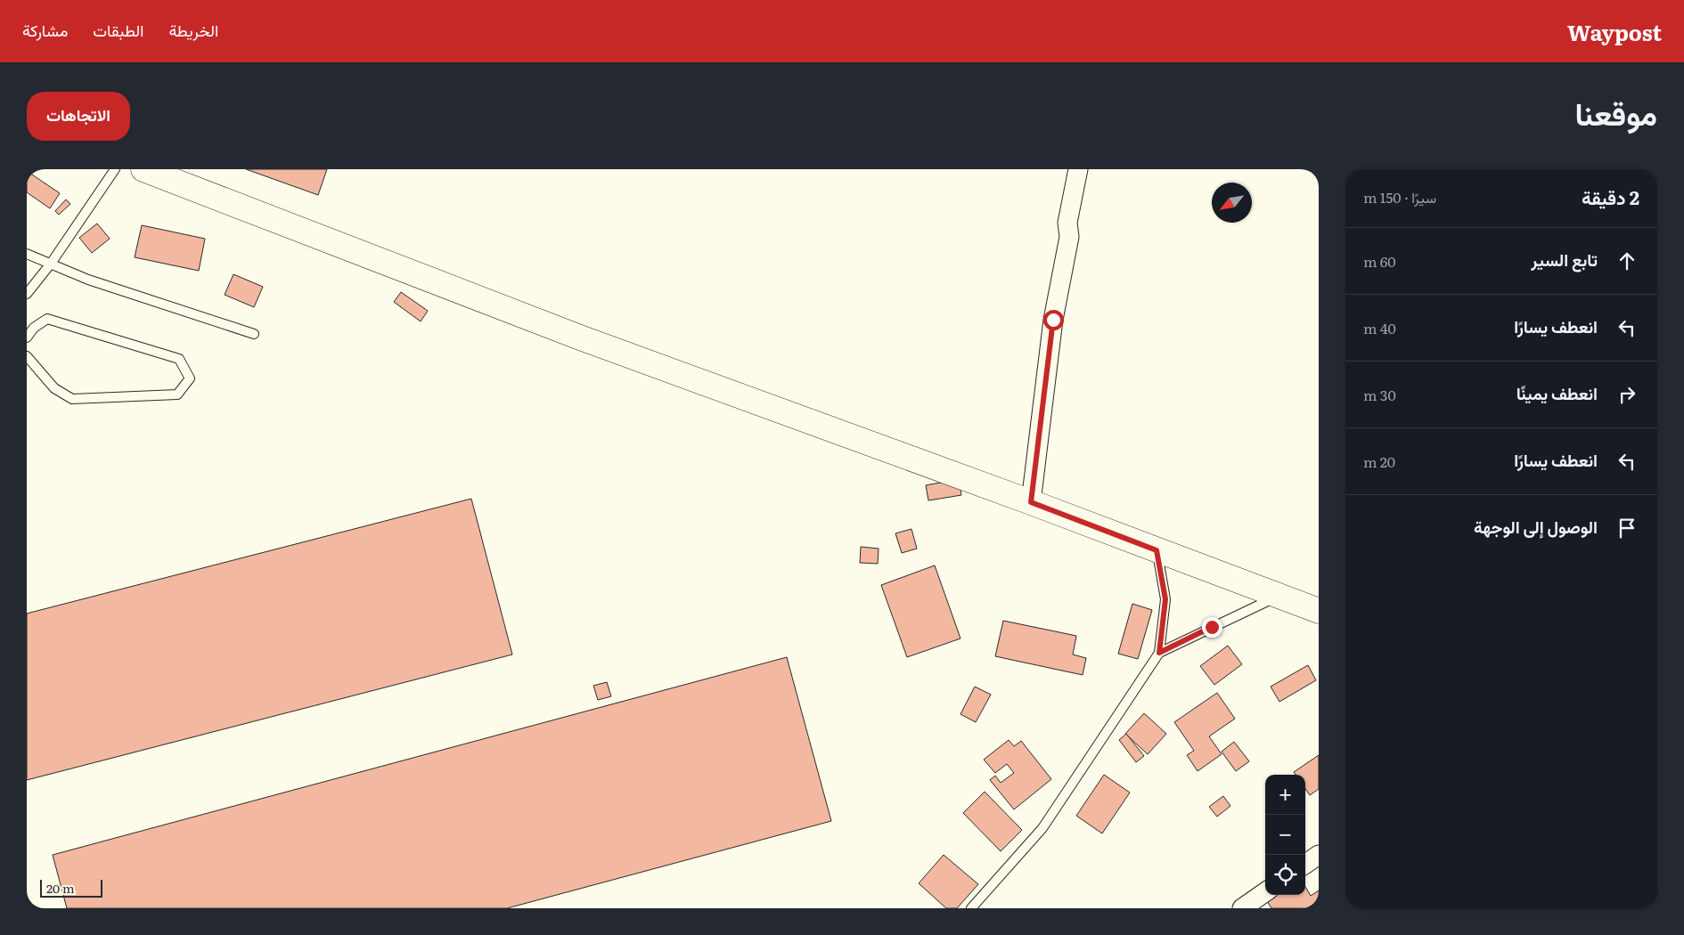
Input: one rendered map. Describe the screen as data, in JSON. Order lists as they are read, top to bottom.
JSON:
{
  "scale_bar": "20 m",
  "north": "bottom left",
  "page": {
    "header": "Waypost",
    "nav": ["الخريطة", "الطبقات", "مشاركة"],
    "title": "موقعنا",
    "buttons": "الاتجاهات",
    "heading": ["2 دقيقة", "سيرًا · 150 m"],
    "list": [
      ["تابع السير", "60 m"],
      ["انعطف يسارًا", "40 m"],
      ["انعطف يمينًا", "30 m"],
      ["انعطف يسارًا", "20 m"],
      "الوصول إلى الوجهة"
    ],
    "map_buttons": ["+", "−"],
    "scale": "20 m"
  }
}
